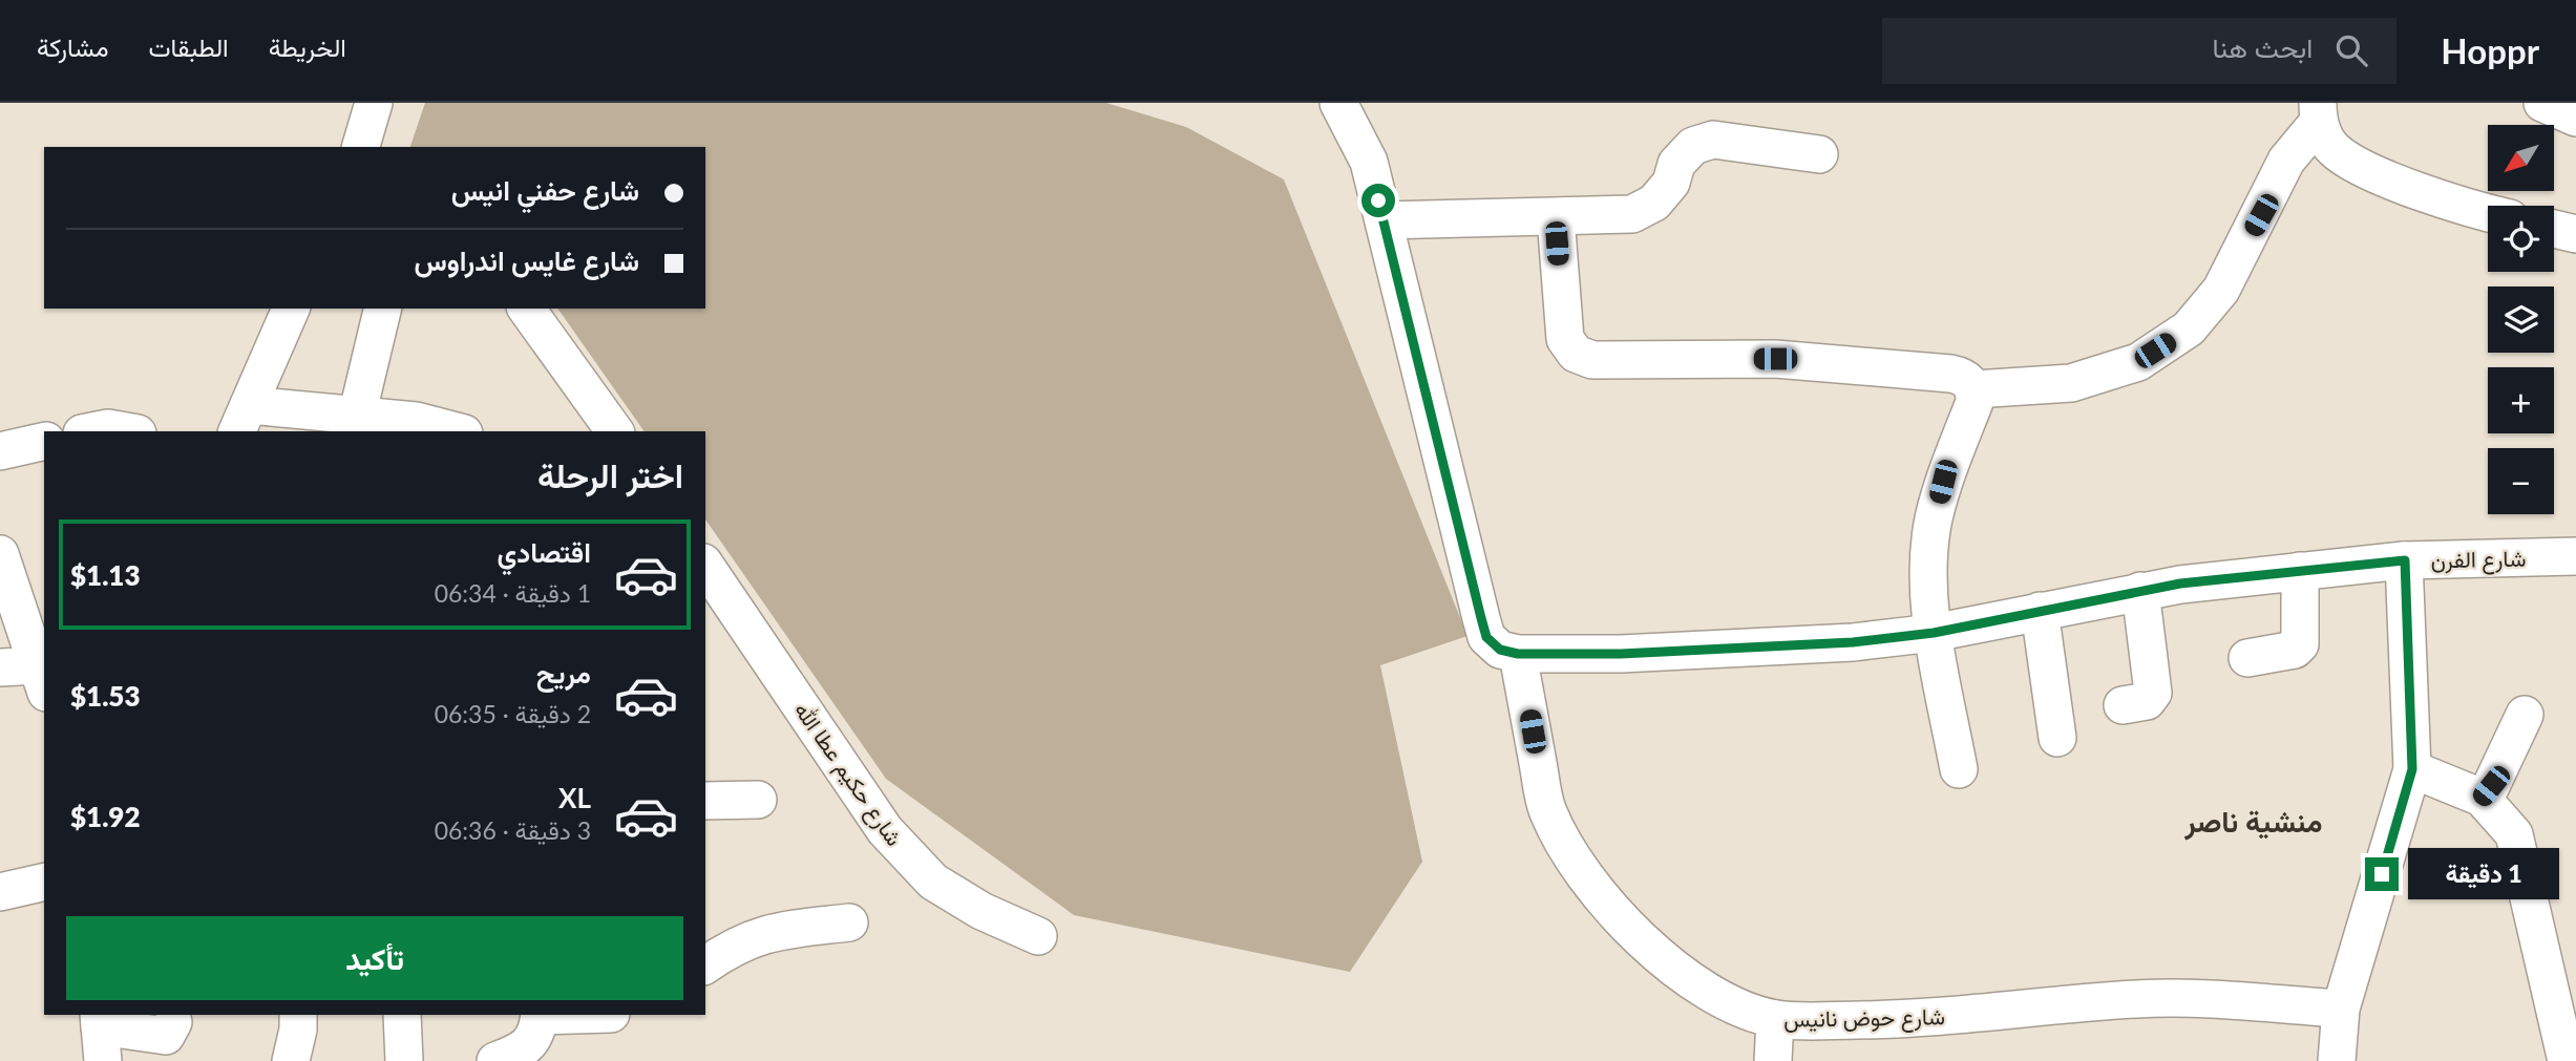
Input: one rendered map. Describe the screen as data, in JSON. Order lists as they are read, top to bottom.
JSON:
{
  "streets": {
    "street": ["شارع الفرن", "شارع حكيم عطا الله", "شارع حوض نانيس"]
  },
  "crossings": [
    ["شارع الفرن", "شارع حوض نانيس"]
  ],
  "districts": ["منشية ناصر"],
  "north": "bottom left",
  "page": {
    "header": "Hoppr",
    "search": "ابحث هنا",
    "nav": ["الخريطة", "الطبقات", "مشاركة"],
    "map_buttons": ["+", "−"],
    "banner": ["شارع حفني انيس", "شارع غايس اندراوس"],
    "heading": "اختر الرحلة",
    "list": [
      {
        "name": "اقتصادي",
        "note": "1 دقيقة · 06:34",
        "value": "$1.13"
      },
      {
        "name": "مريح",
        "note": "2 دقيقة · 06:35",
        "value": "$1.53"
      },
      {
        "name": "XL",
        "note": "3 دقيقة · 06:36",
        "value": "$1.92"
      }
    ],
    "bubble": "1 دقيقة",
    "buttons": "تأكيد"
  }
}
